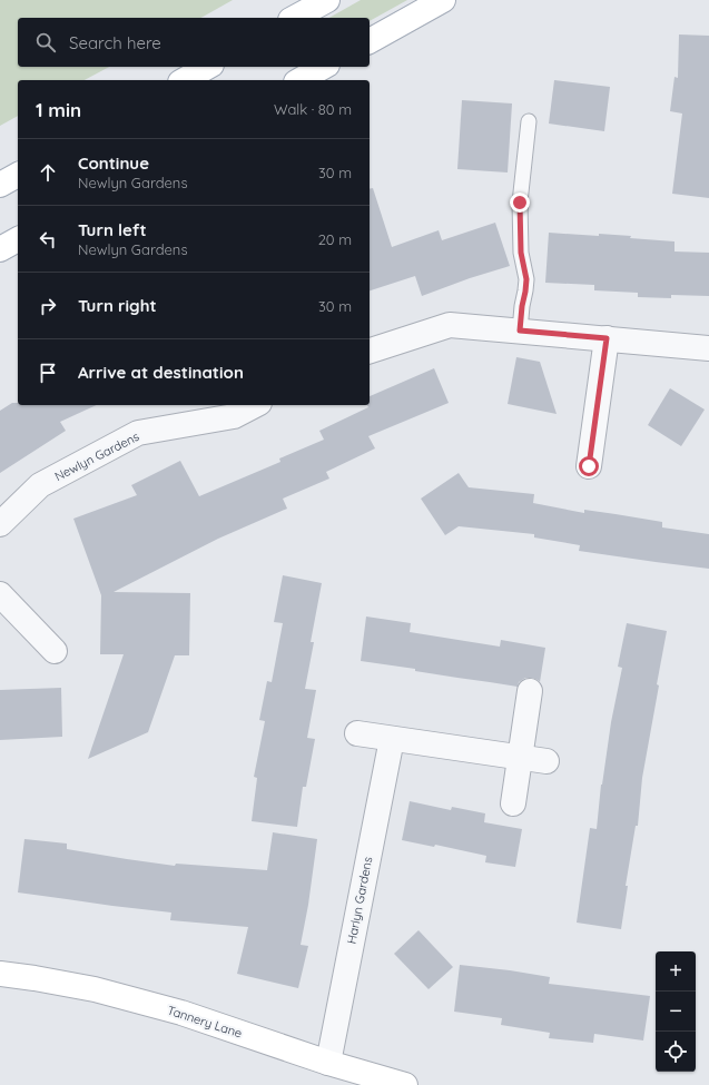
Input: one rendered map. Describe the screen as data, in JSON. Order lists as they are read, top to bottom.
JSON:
{
  "streets": {
    "street": ["Newlyn Gardens", "Harlyn Gardens", "Tannery Lane"]
  },
  "crossings": [
    ["Harlyn Gardens", "Tannery Lane"]
  ],
  "page": {
    "search": "Search here",
    "heading": ["1 min", "Walk · 80 m"],
    "list": [
      ["Continue", "Newlyn Gardens", "30 m"],
      ["Turn left", "Newlyn Gardens", "20 m"],
      ["Turn right", "30 m"],
      "Arrive at destination"
    ],
    "map_buttons": ["+", "−"]
  }
}
